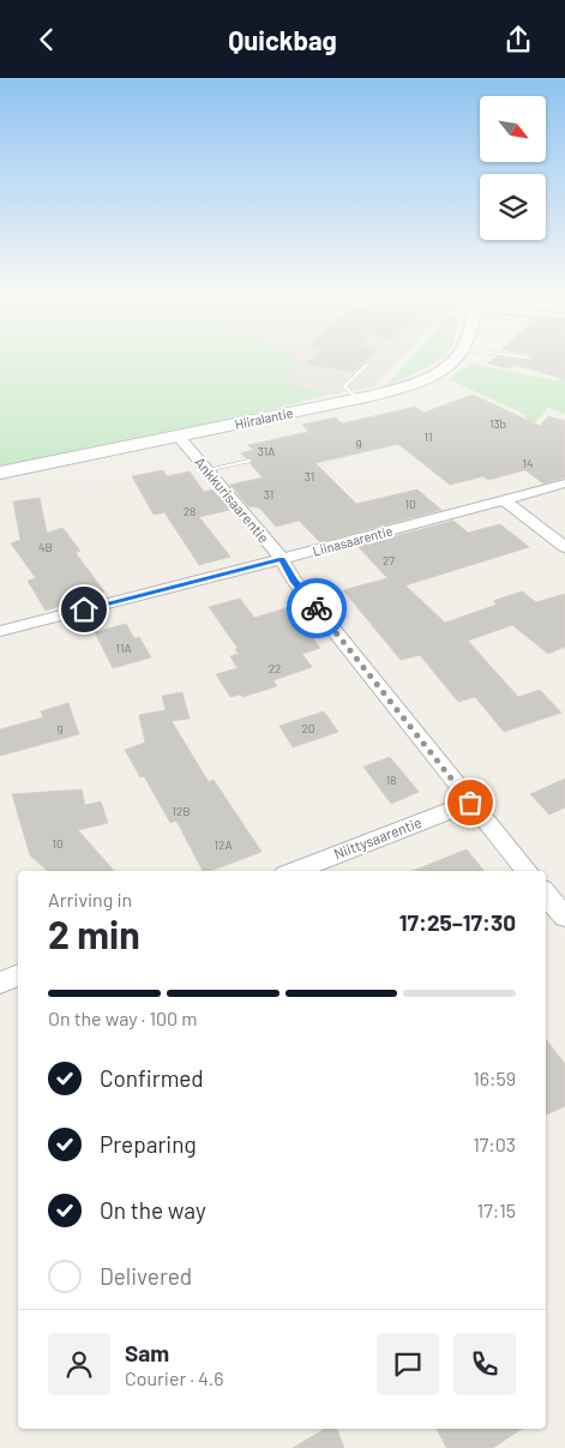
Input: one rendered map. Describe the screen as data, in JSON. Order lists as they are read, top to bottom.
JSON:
{
  "streets": {
    "street": [
      "Hiiralantie",
      "Ankkurisaarentie",
      "Liinasaarentie",
      "Niittysaarentie"
    ]
  },
  "crossings": [
    ["Hiiralantie", "Ankkurisaarentie"],
    ["Ankkurisaarentie", "Liinasaarentie"],
    ["Ankkurisaarentie", "Niittysaarentie"]
  ],
  "house_numbers": [
    "13b",
    "11",
    "9",
    "31A",
    "14",
    "31",
    "31",
    "10",
    "28",
    "4B",
    "27",
    "11A",
    "22",
    "20",
    "9",
    "18",
    "12B",
    "10",
    "12A"
  ],
  "north": "bottom right",
  "page": {
    "header": "Quickbag",
    "heading": ["2 min", "Arriving in", "17:25–17:30"],
    "panel": ["Sam", "Courier · 4.6"],
    "bar": "On the way · 100 m",
    "list": [
      ["Confirmed", "16:59"],
      ["Preparing", "17:03"],
      ["On the way", "17:15"],
      "Delivered"
    ]
  }
}
